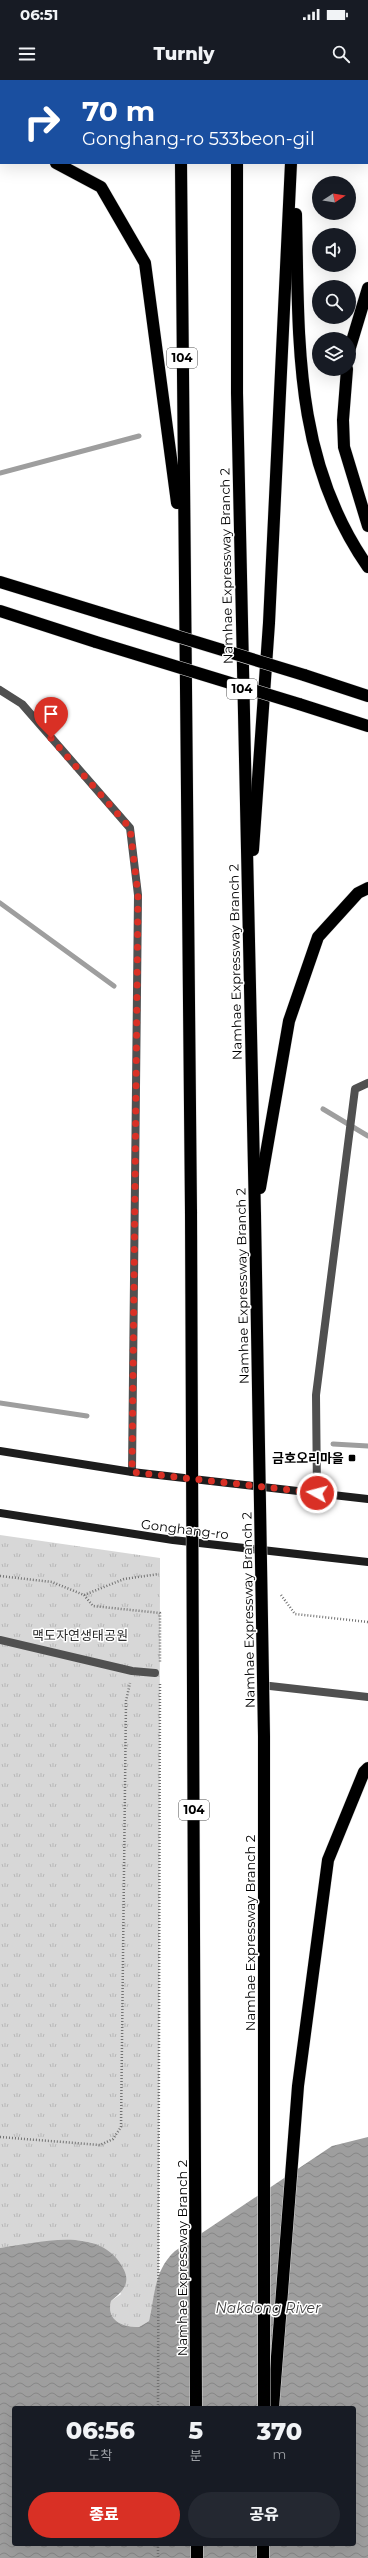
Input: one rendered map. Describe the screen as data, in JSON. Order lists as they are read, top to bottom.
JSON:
{
  "streets": {
    "highway": ["104", "Namhae Expressway Branch 2"],
    "main road": ["Gonghang-ro"]
  },
  "water": ["Nakdong River"],
  "parks": ["맥도자연생태공원"],
  "places": {
    "transit": ["금호오리마을"]
  },
  "north": "right",
  "page": {
    "status": "06:51",
    "header": "Turnly",
    "turn": ["70 m", "Gonghang-ro 533beon-gil"],
    "eta": [
      "06:56",
      "도착",
      "5",
      "분",
      "370",
      "m"
    ],
    "buttons": ["종료", "공유"]
  }
}
